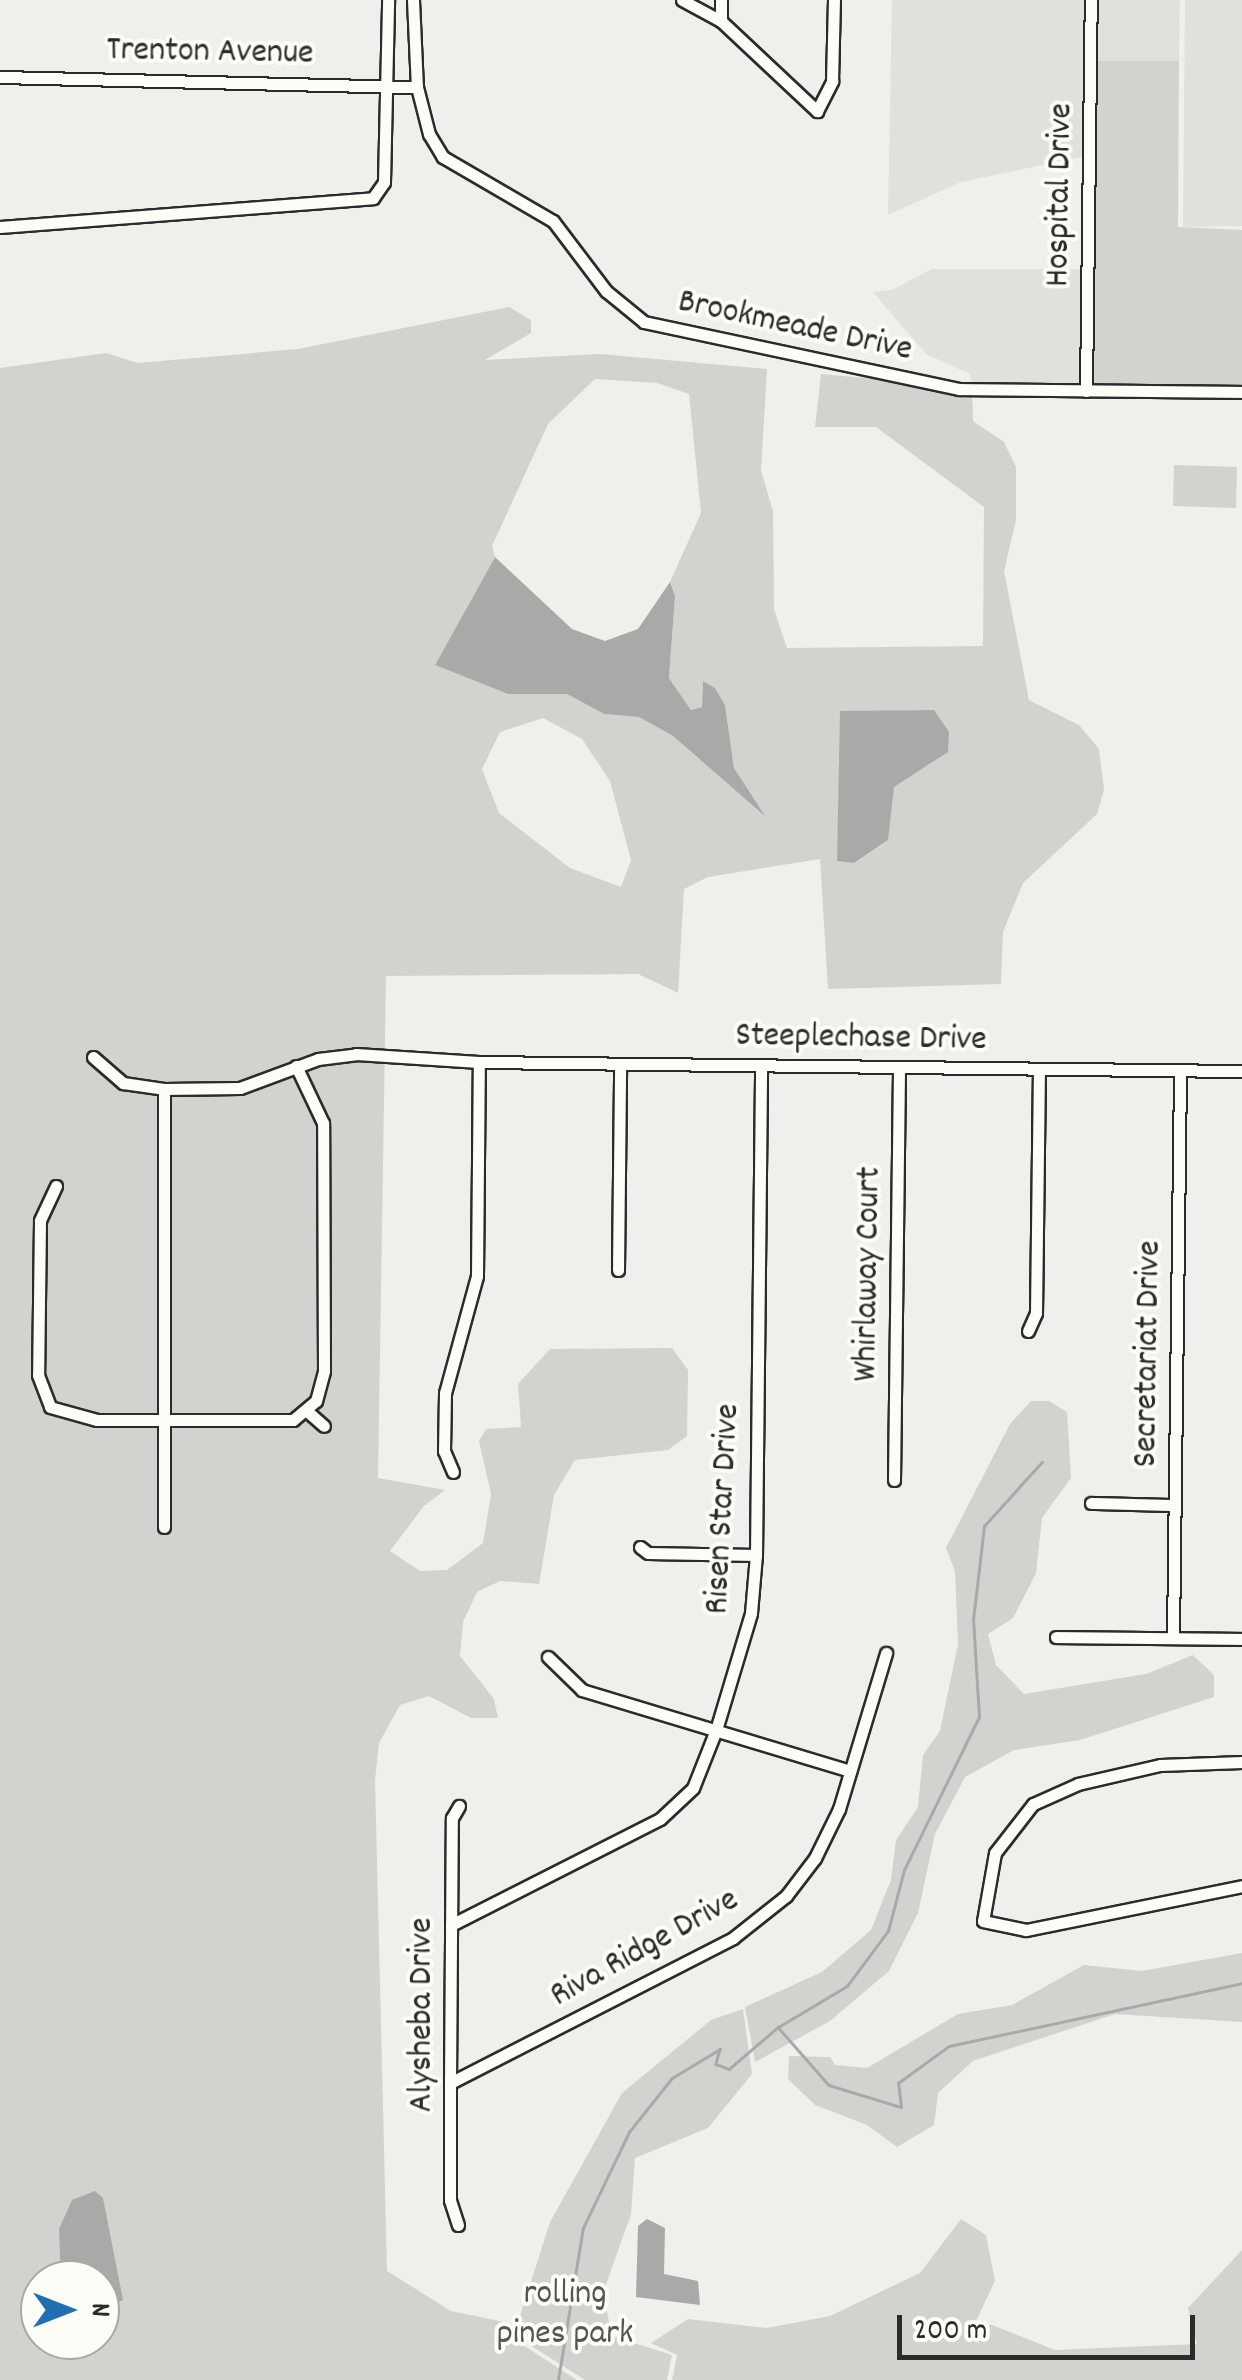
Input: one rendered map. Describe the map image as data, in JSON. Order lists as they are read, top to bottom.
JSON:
{
  "streets": {
    "street": [
      "Trenton Avenue",
      "Hospital Drive",
      "Brookmeade Drive",
      "Steeplechase Drive",
      "Whirlaway Court",
      "Secretariat Drive",
      "Risen Star Drive",
      "Riva Ridge Drive",
      "Alysheba Drive"
    ]
  },
  "crossings": [
    ["Trenton Avenue", "Brookmeade Drive"],
    ["Hospital Drive", "Brookmeade Drive"],
    ["Steeplechase Drive", "Whirlaway Court"],
    ["Steeplechase Drive", "Secretariat Drive"],
    ["Steeplechase Drive", "Risen Star Drive"],
    ["Risen Star Drive", "Alysheba Drive"],
    ["Riva Ridge Drive", "Alysheba Drive"]
  ],
  "parks": ["rolling pines park"],
  "scale_bar": "200 m",
  "north": "right"
}
